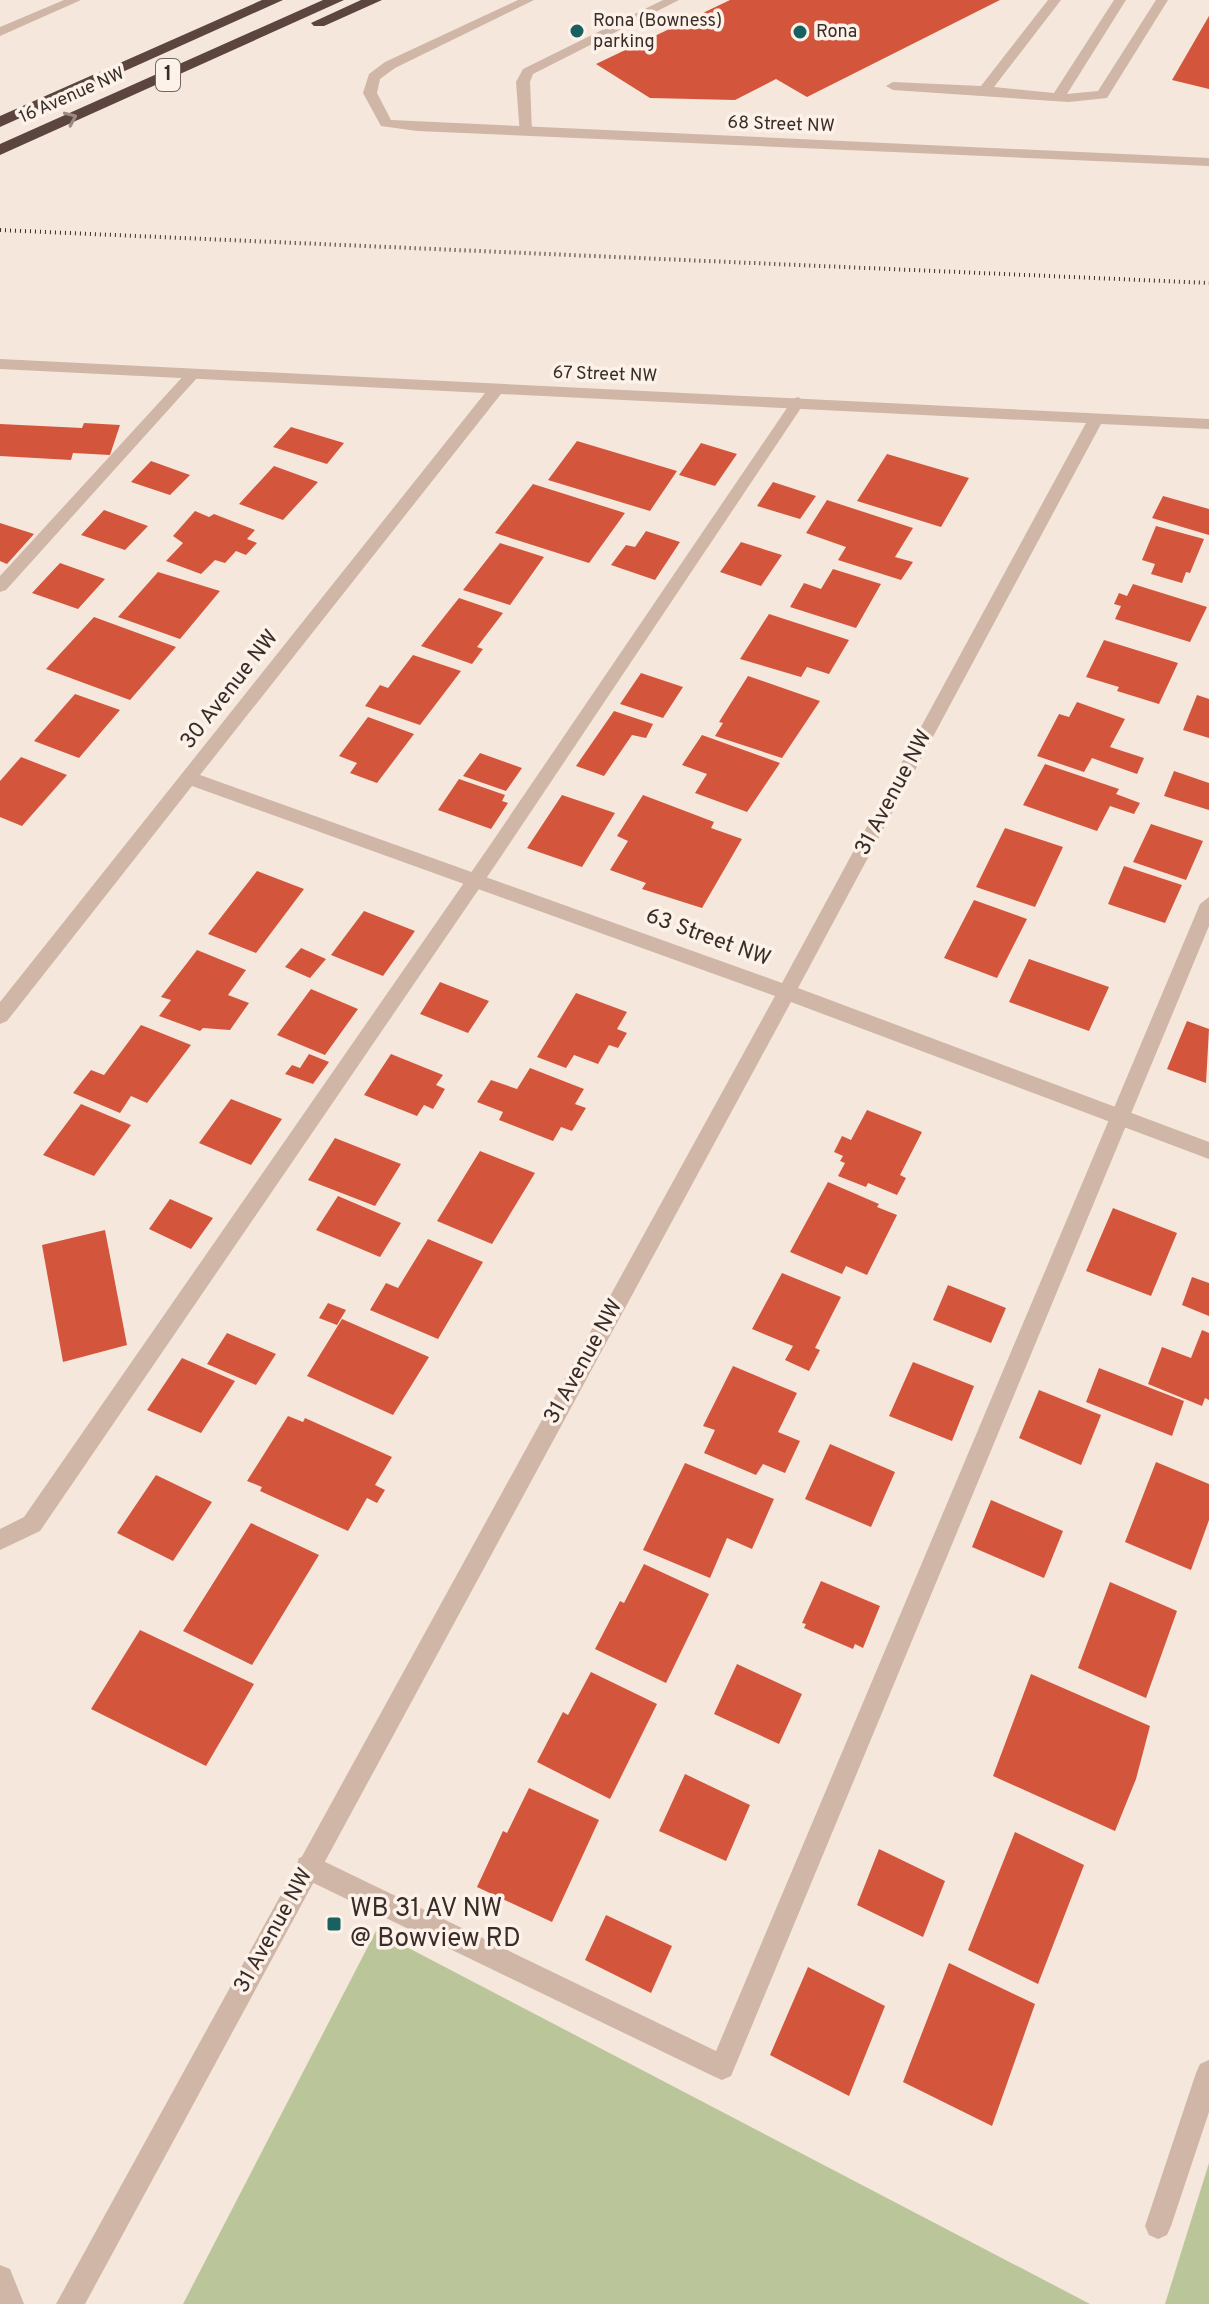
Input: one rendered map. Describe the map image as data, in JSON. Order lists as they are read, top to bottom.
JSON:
{
  "streets": {
    "highway": ["1", "16 Avenue NW"],
    "street": [
      "68 Street NW",
      "67 Street NW",
      "30 Avenue NW",
      "31 Avenue NW",
      "63 Street NW"
    ]
  },
  "crossings": [
    ["67 Street NW", "30 Avenue NW"],
    ["67 Street NW", "31 Avenue NW"],
    ["30 Avenue NW", "63 Street NW"],
    ["31 Avenue NW", "63 Street NW"]
  ],
  "places": {
    "other": ["Rona (Bowness) parking", "Rona"],
    "transit": ["WB 31 AV NW @ Bowview RD"]
  }
}
